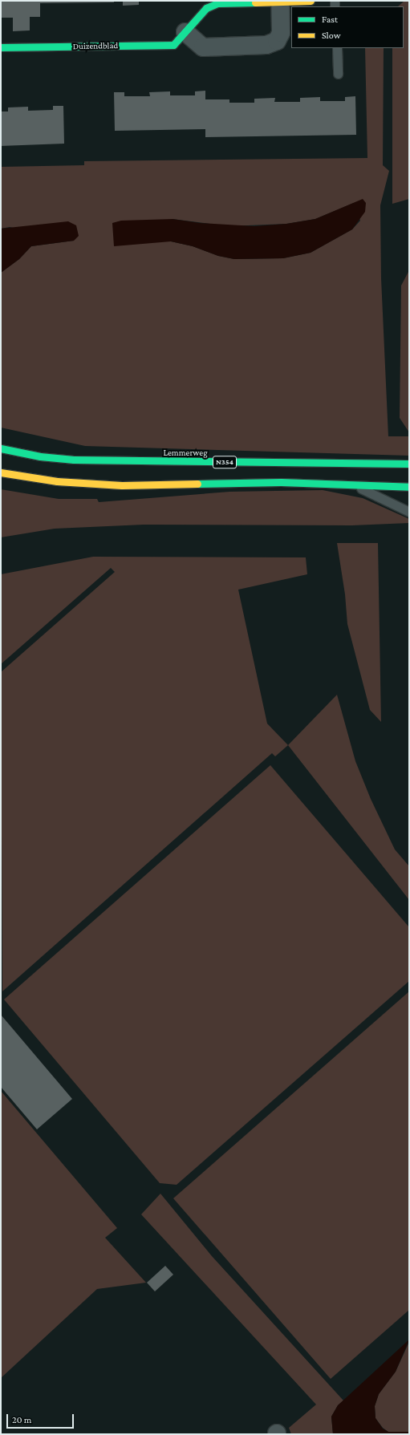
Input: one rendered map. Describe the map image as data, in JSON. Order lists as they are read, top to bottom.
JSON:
{
  "streets": {
    "main road": ["Duizendblad", "Lemmerweg", "N354"]
  },
  "legend": ["Fast", "Slow"],
  "scale_bar": "20 m"
}
